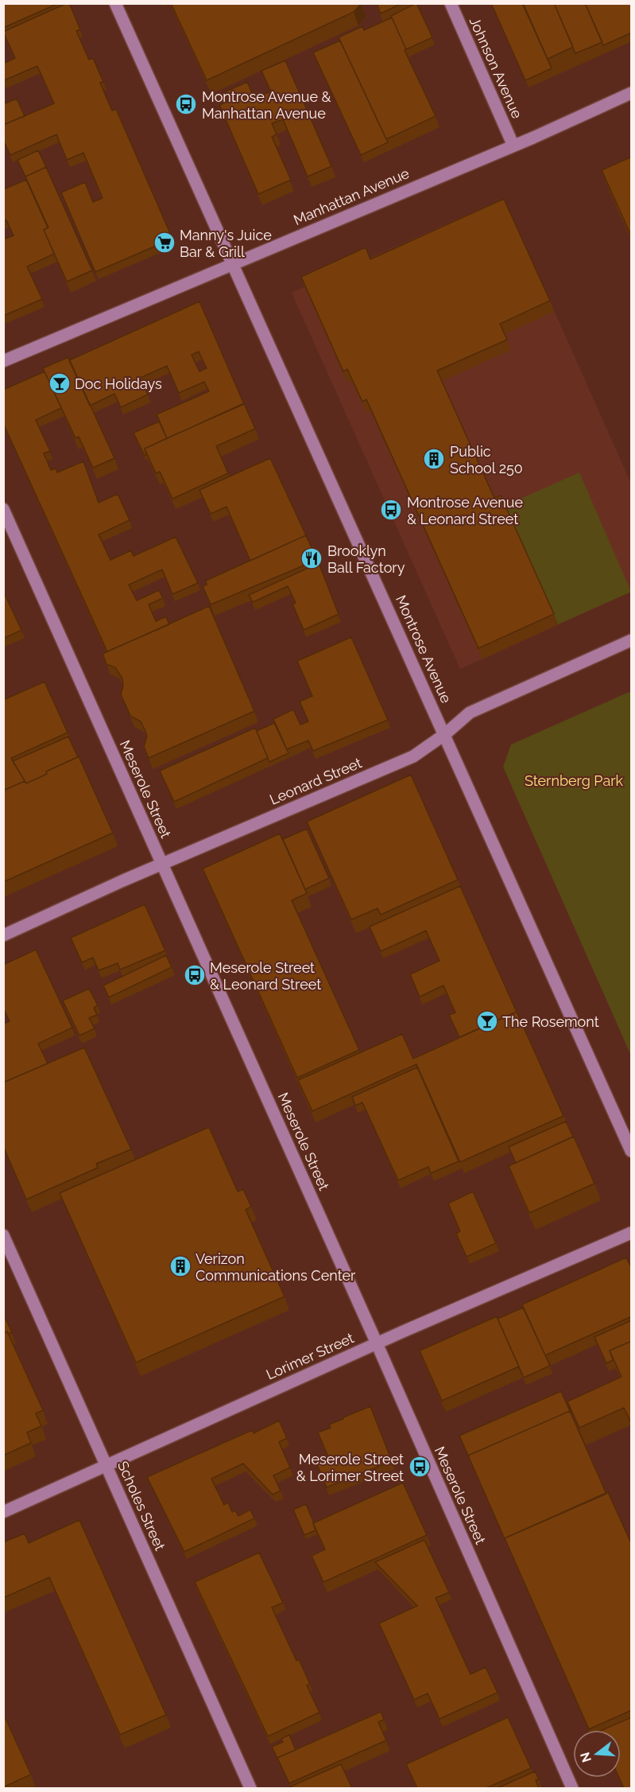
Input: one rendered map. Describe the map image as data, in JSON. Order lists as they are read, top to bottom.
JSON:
{
  "streets": {
    "street": [
      "Johnson Avenue",
      "Manhattan Avenue",
      "Montrose Avenue",
      "Leonard Street",
      "Meserole Street",
      "Lorimer Street",
      "Scholes Street"
    ]
  },
  "crossings": [
    ["Johnson Avenue", "Manhattan Avenue"],
    ["Manhattan Avenue", "Montrose Avenue"],
    ["Montrose Avenue", "Leonard Street"],
    ["Leonard Street", "Meserole Street"],
    ["Meserole Street", "Lorimer Street"],
    ["Lorimer Street", "Scholes Street"]
  ],
  "parks": ["Sternberg Park"],
  "places": {
    "bus stop": [
      "Montrose Avenue & Manhattan Avenue",
      "Montrose Avenue & Leonard Street",
      "Meserole Street & Leonard Street",
      "Meserole Street & Lorimer Street"
    ],
    "supermarket": ["Manny's Juice Bar & Grill"],
    "bar": ["Doc Holidays", "The Rosemont"],
    "building": ["Public School 250", "Verizon Communications Center"],
    "restaurant": ["Brooklyn Ball Factory"]
  },
  "north": "left"
}
